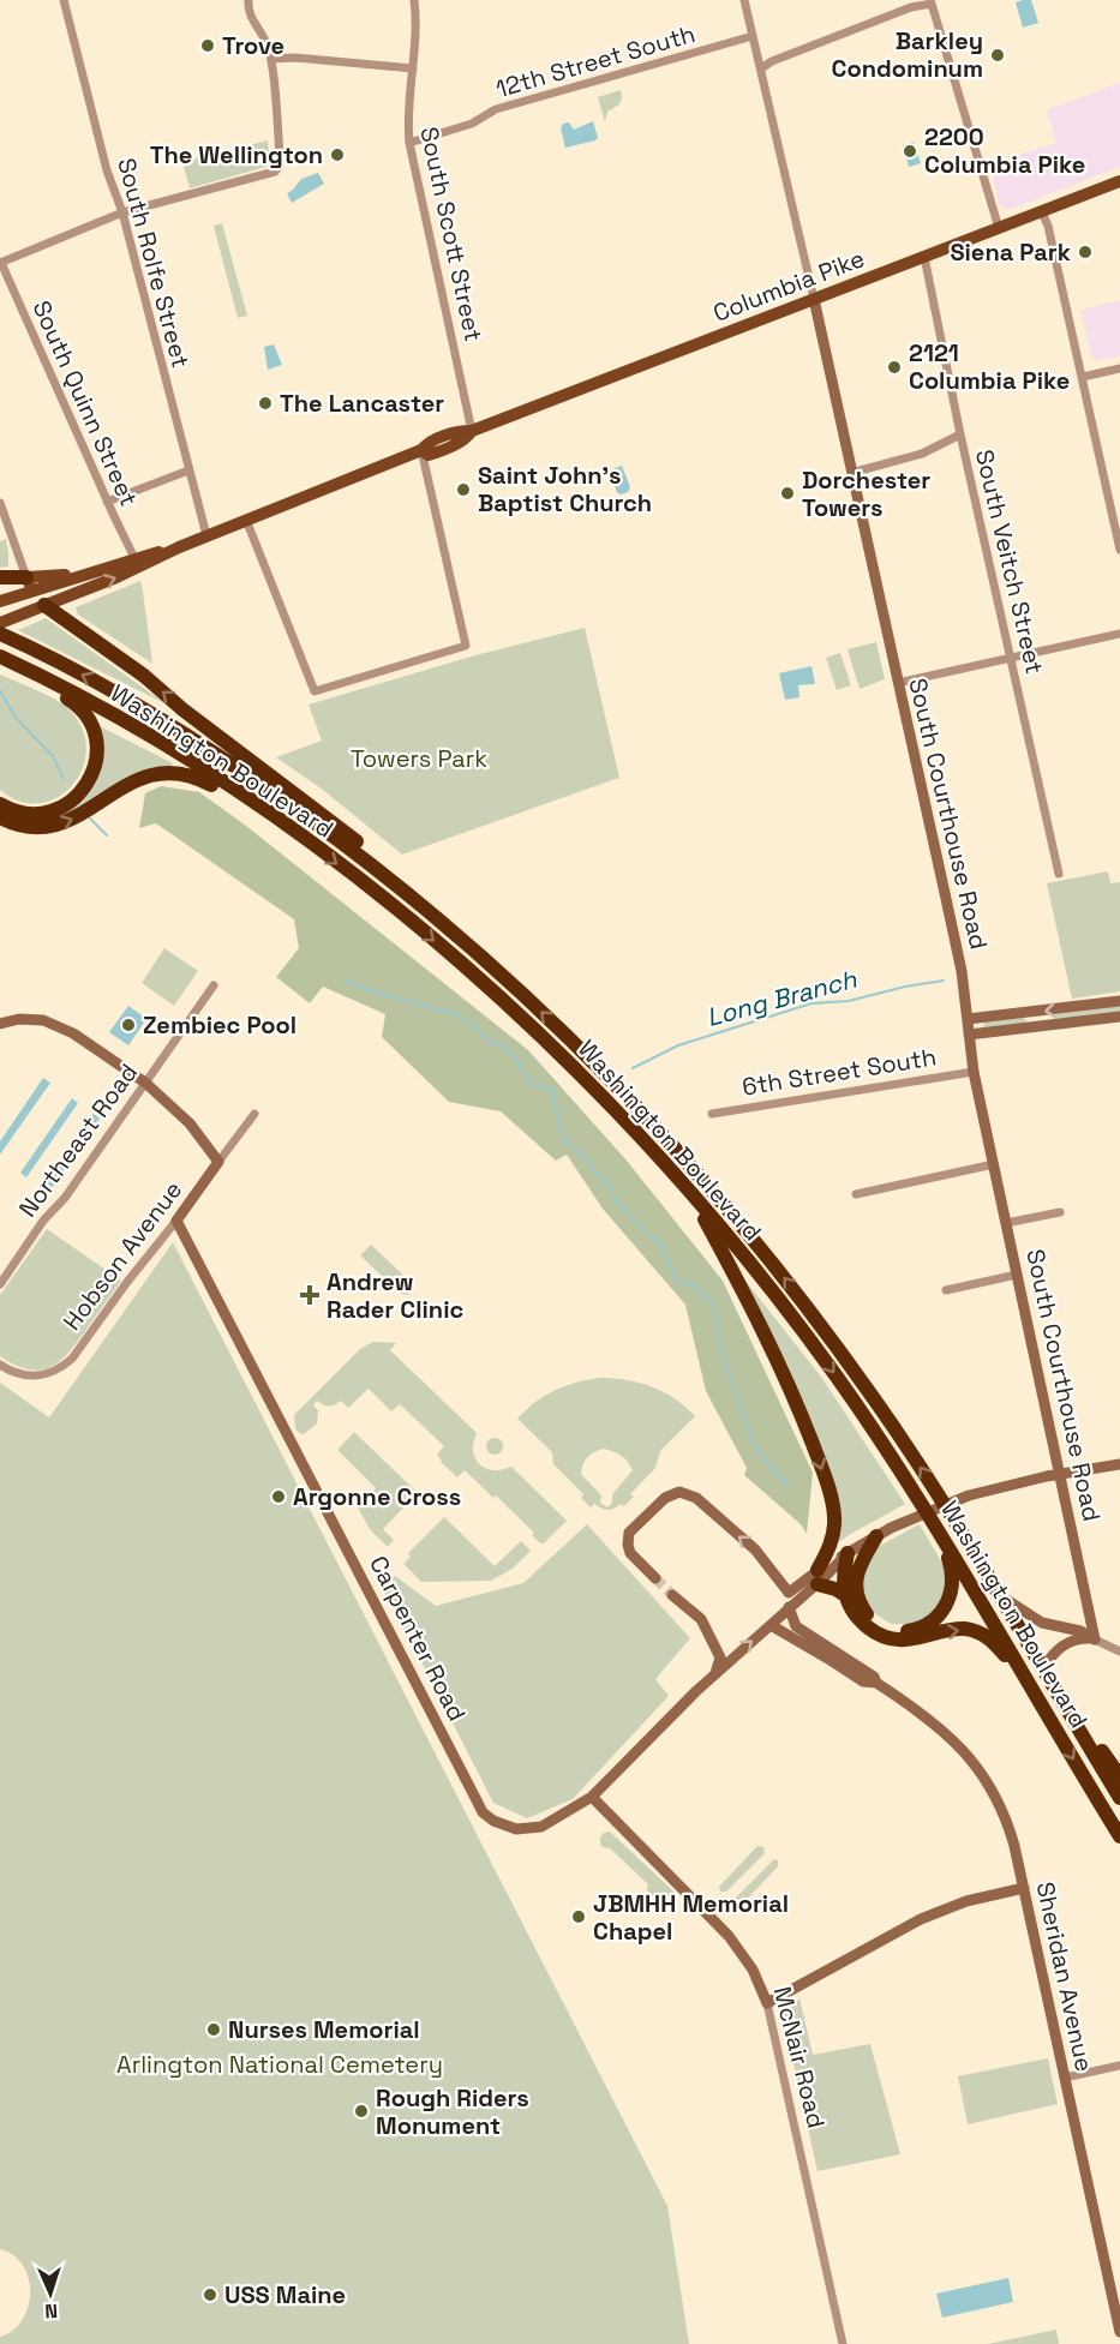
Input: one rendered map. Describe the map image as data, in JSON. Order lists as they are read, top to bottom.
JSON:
{
  "streets": {
    "highway": ["Washington Boulevard"],
    "main road": ["Columbia Pike"],
    "street": [
      "12th Street South",
      "South Scott Street",
      "South Rolfe Street",
      "South Quinn Street",
      "South Veitch Street",
      "South Courthouse Road",
      "6th Street South",
      "Northeast Road",
      "Hobson Avenue",
      "Carpenter Road",
      "Sheridan Avenue",
      "McNair Road"
    ]
  },
  "crossings": [
    ["12th Street South", "South Scott Street"],
    ["12th Street South", "South Courthouse Road"],
    ["South Scott Street", "Columbia Pike"],
    ["South Rolfe Street", "Columbia Pike"],
    ["Columbia Pike", "South Quinn Street"],
    ["Columbia Pike", "South Veitch Street"],
    ["Columbia Pike", "South Courthouse Road"],
    ["South Courthouse Road", "6th Street South"],
    ["Hobson Avenue", "Carpenter Road"],
    ["Carpenter Road", "Sheridan Avenue"],
    ["Carpenter Road", "McNair Road"]
  ],
  "water": ["Long Branch"],
  "parks": ["Towers Park", "Arlington National Cemetery"],
  "places": {
    "other": [
      "Trove",
      "Barkley Condominum",
      "2200 Columbia Pike",
      "The Wellington",
      "Siena Park",
      "2121 Columbia Pike",
      "The Lancaster",
      "Saint John's Baptist Church",
      "Dorchester Towers",
      "Zembiec Pool",
      "Argonne Cross",
      "JBMHH Memorial Chapel",
      "Nurses Memorial",
      "Rough Riders Monument",
      "USS Maine"
    ],
    "health": ["Andrew Rader Clinic"]
  },
  "north": "bottom"
}
